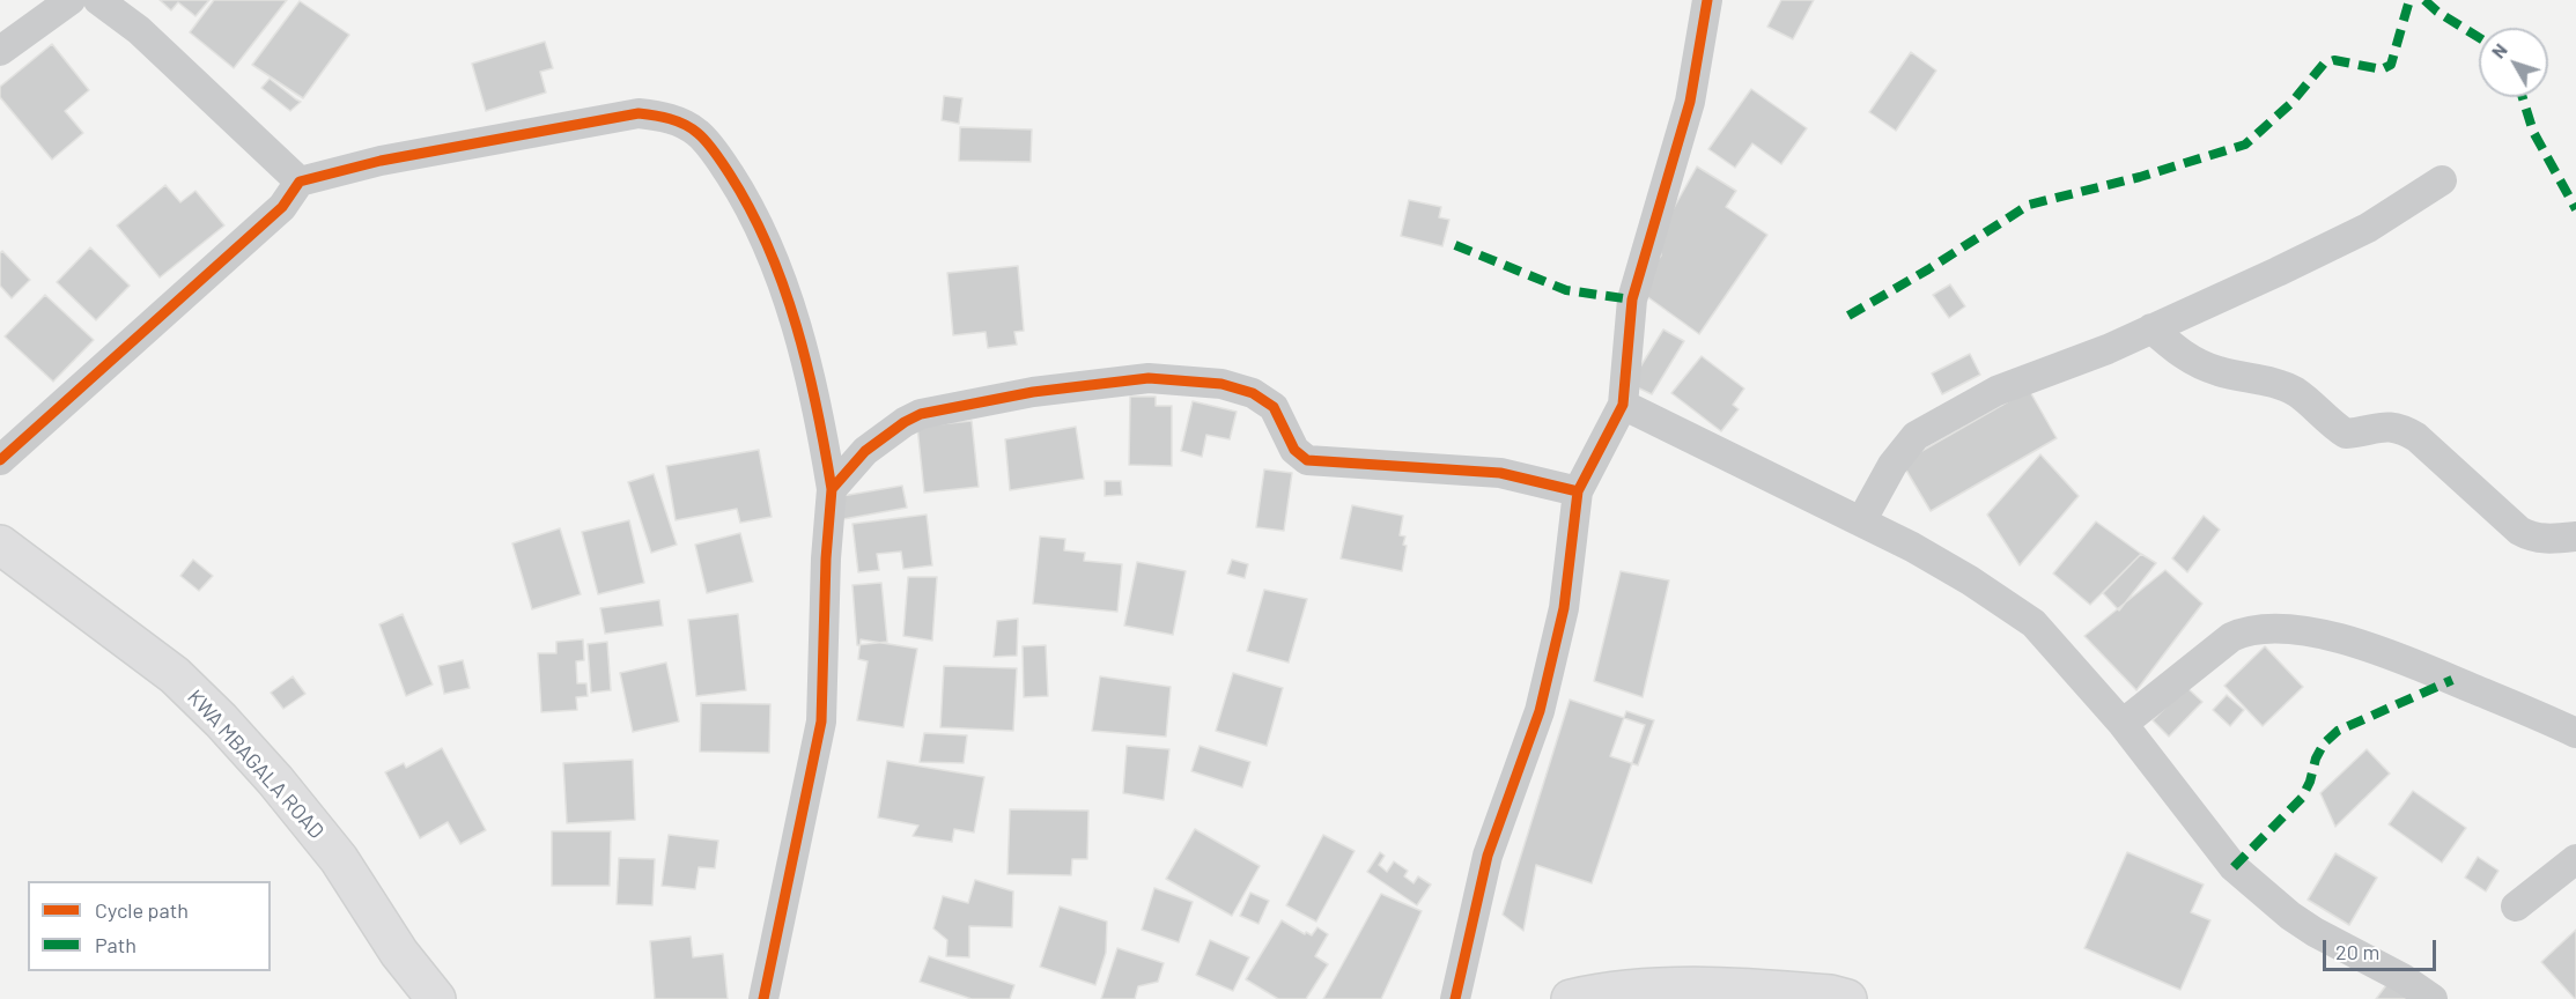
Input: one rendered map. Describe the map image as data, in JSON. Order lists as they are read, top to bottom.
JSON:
{
  "streets": {
    "street": ["KWA MBAGALA ROAD"]
  },
  "legend": ["Cycle path", "Path"],
  "scale_bar": "20 m",
  "north": "top left"
}
